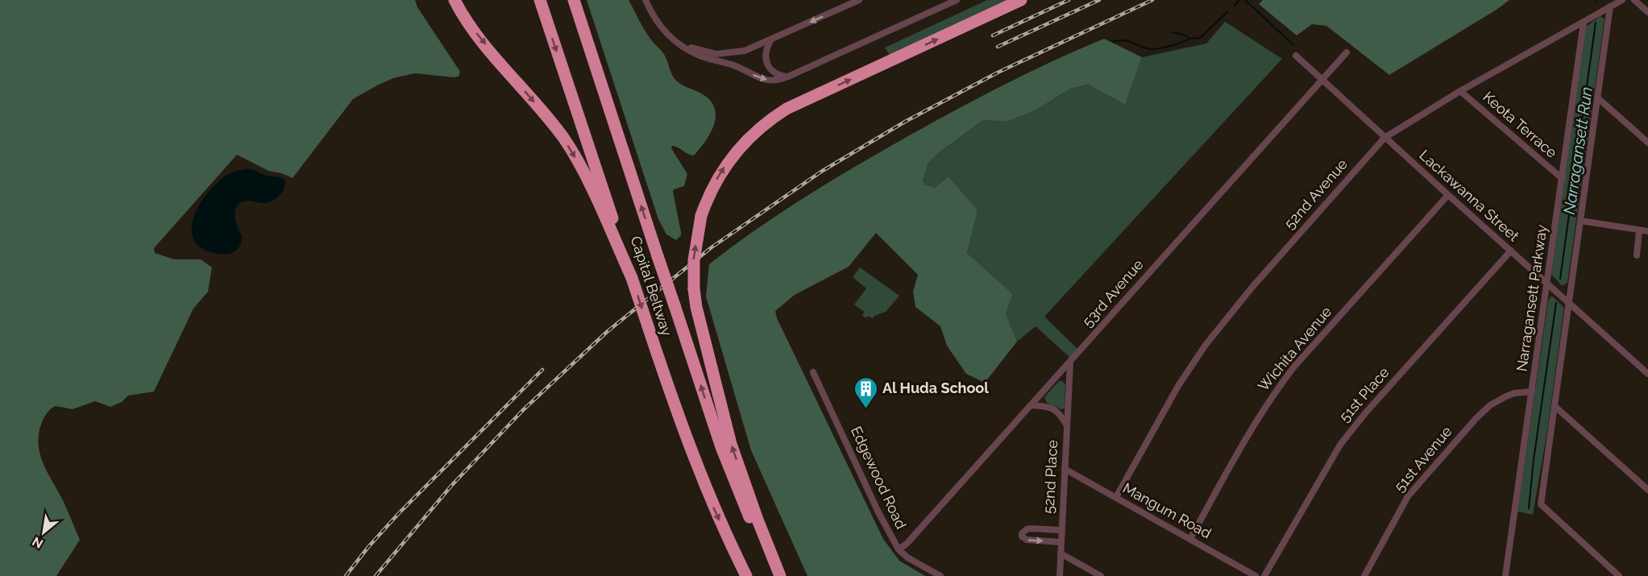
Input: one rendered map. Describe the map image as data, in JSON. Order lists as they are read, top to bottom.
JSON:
{
  "streets": {
    "highway": ["Capital Beltway"],
    "street": [
      "Keota Terrace",
      "52nd Avenue",
      "Lackawanna Street",
      "53rd Avenue",
      "Narragansett Parkway",
      "Wichita Avenue",
      "51st Place",
      "51st Avenue",
      "52nd Place",
      "Edgewood Road",
      "Mangum Road"
    ]
  },
  "crossings": [
    ["Keota Terrace", "52nd Avenue"],
    ["Keota Terrace", "Narragansett Parkway"],
    ["52nd Avenue", "Lackawanna Street"],
    ["52nd Avenue", "Narragansett Parkway"],
    ["52nd Avenue", "Mangum Road"],
    ["Lackawanna Street", "53rd Avenue"],
    ["Lackawanna Street", "Narragansett Parkway"],
    ["Lackawanna Street", "Wichita Avenue"],
    ["Lackawanna Street", "51st Place"],
    ["53rd Avenue", "52nd Place"],
    ["53rd Avenue", "Edgewood Road"],
    ["Narragansett Parkway", "51st Avenue"],
    ["Wichita Avenue", "Mangum Road"],
    ["52nd Place", "Mangum Road"]
  ],
  "water": ["Narragansett Run"],
  "places": {
    "building": ["Al Huda School"]
  },
  "north": "bottom left"
}
